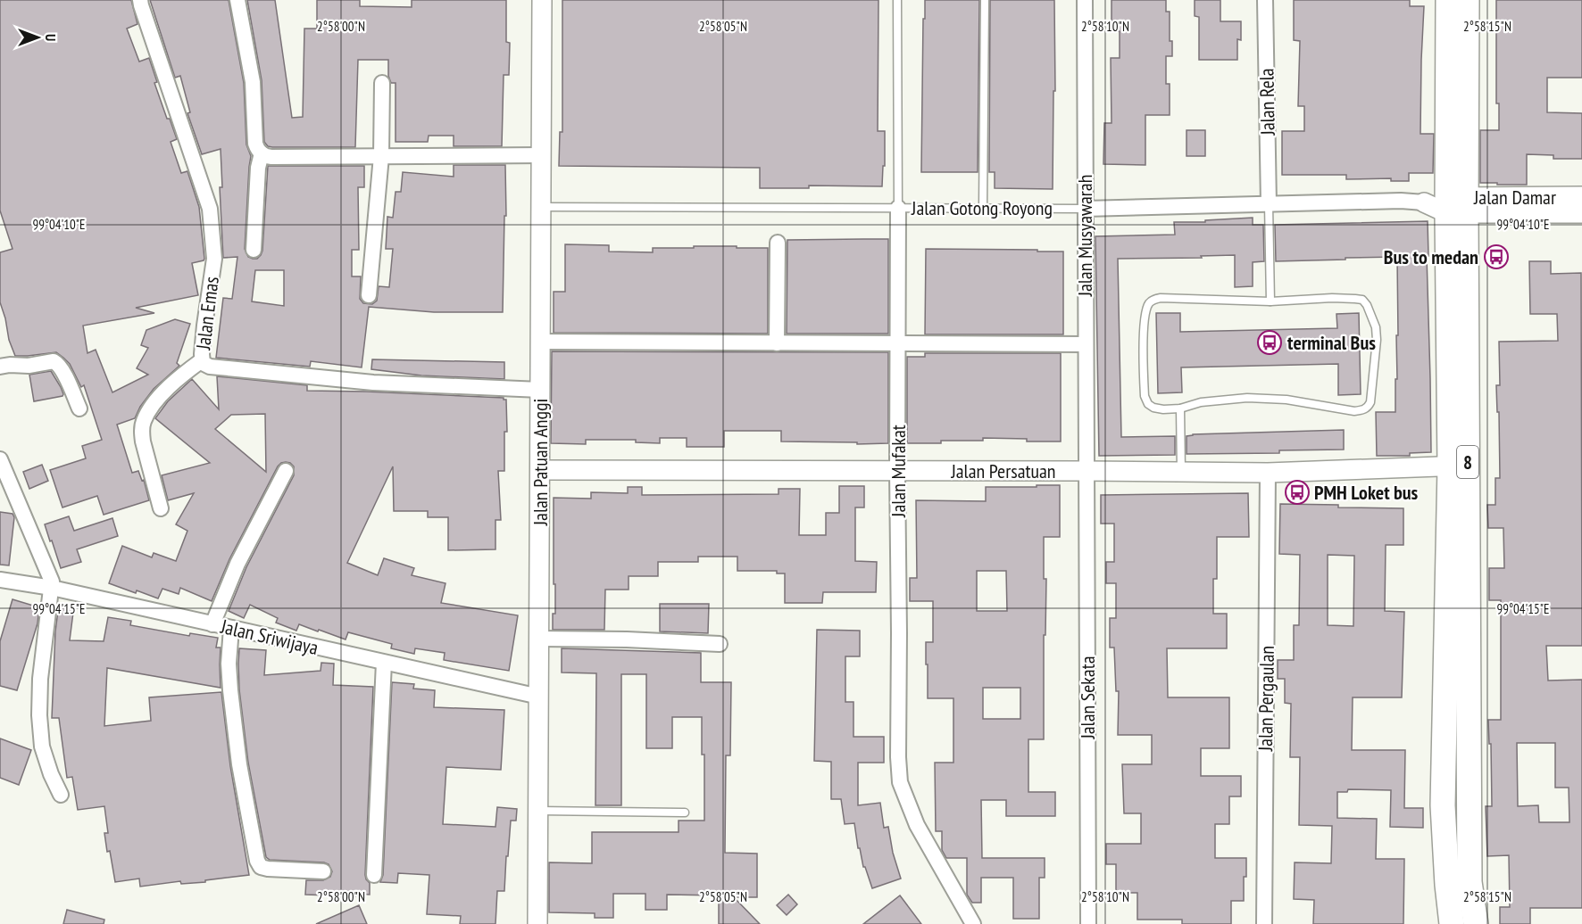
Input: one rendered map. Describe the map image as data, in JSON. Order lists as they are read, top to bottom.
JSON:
{
  "streets": {
    "highway": ["8"],
    "street": [
      "Jalan Rela",
      "Jalan Damar",
      "Jalan Gotong Royong",
      "Jalan Musyawarah",
      "Jalan Emas",
      "Jalan Patuan Anggi",
      "Jalan Mufakat",
      "Jalan Persatuan",
      "Jalan Sriwijaya",
      "Jalan Sekata",
      "Jalan Pergaulan"
    ]
  },
  "crossings": [
    ["Jalan Rela", "Jalan Gotong Royong"],
    ["Jalan Damar", "Jalan Gotong Royong"],
    ["Jalan Damar", "8"],
    ["Jalan Gotong Royong", "Jalan Musyawarah"],
    ["Jalan Gotong Royong", "Jalan Patuan Anggi"],
    ["Jalan Gotong Royong", "8"],
    ["Jalan Gotong Royong", "Jalan Mufakat"],
    ["Jalan Musyawarah", "Jalan Persatuan"],
    ["Jalan Musyawarah", "Jalan Sekata"],
    ["Jalan Emas", "Jalan Patuan Anggi"],
    ["Jalan Patuan Anggi", "Jalan Persatuan"],
    ["Jalan Patuan Anggi", "Jalan Sriwijaya"],
    ["8", "Jalan Persatuan"],
    ["Jalan Mufakat", "Jalan Persatuan"],
    ["Jalan Persatuan", "Jalan Sekata"],
    ["Jalan Persatuan", "Jalan Pergaulan"]
  ],
  "places": {
    "bus stop": ["Bus to medan", "terminal Bus", "PMH Loket bus"]
  },
  "north": "right",
  "coordinates": [
    "2°58'00\"N",
    "2°58'05\"N",
    "2°58'10\"N",
    "2°58'15\"N",
    "99°04'10\"E",
    "99°04'15\"E"
  ]
}
